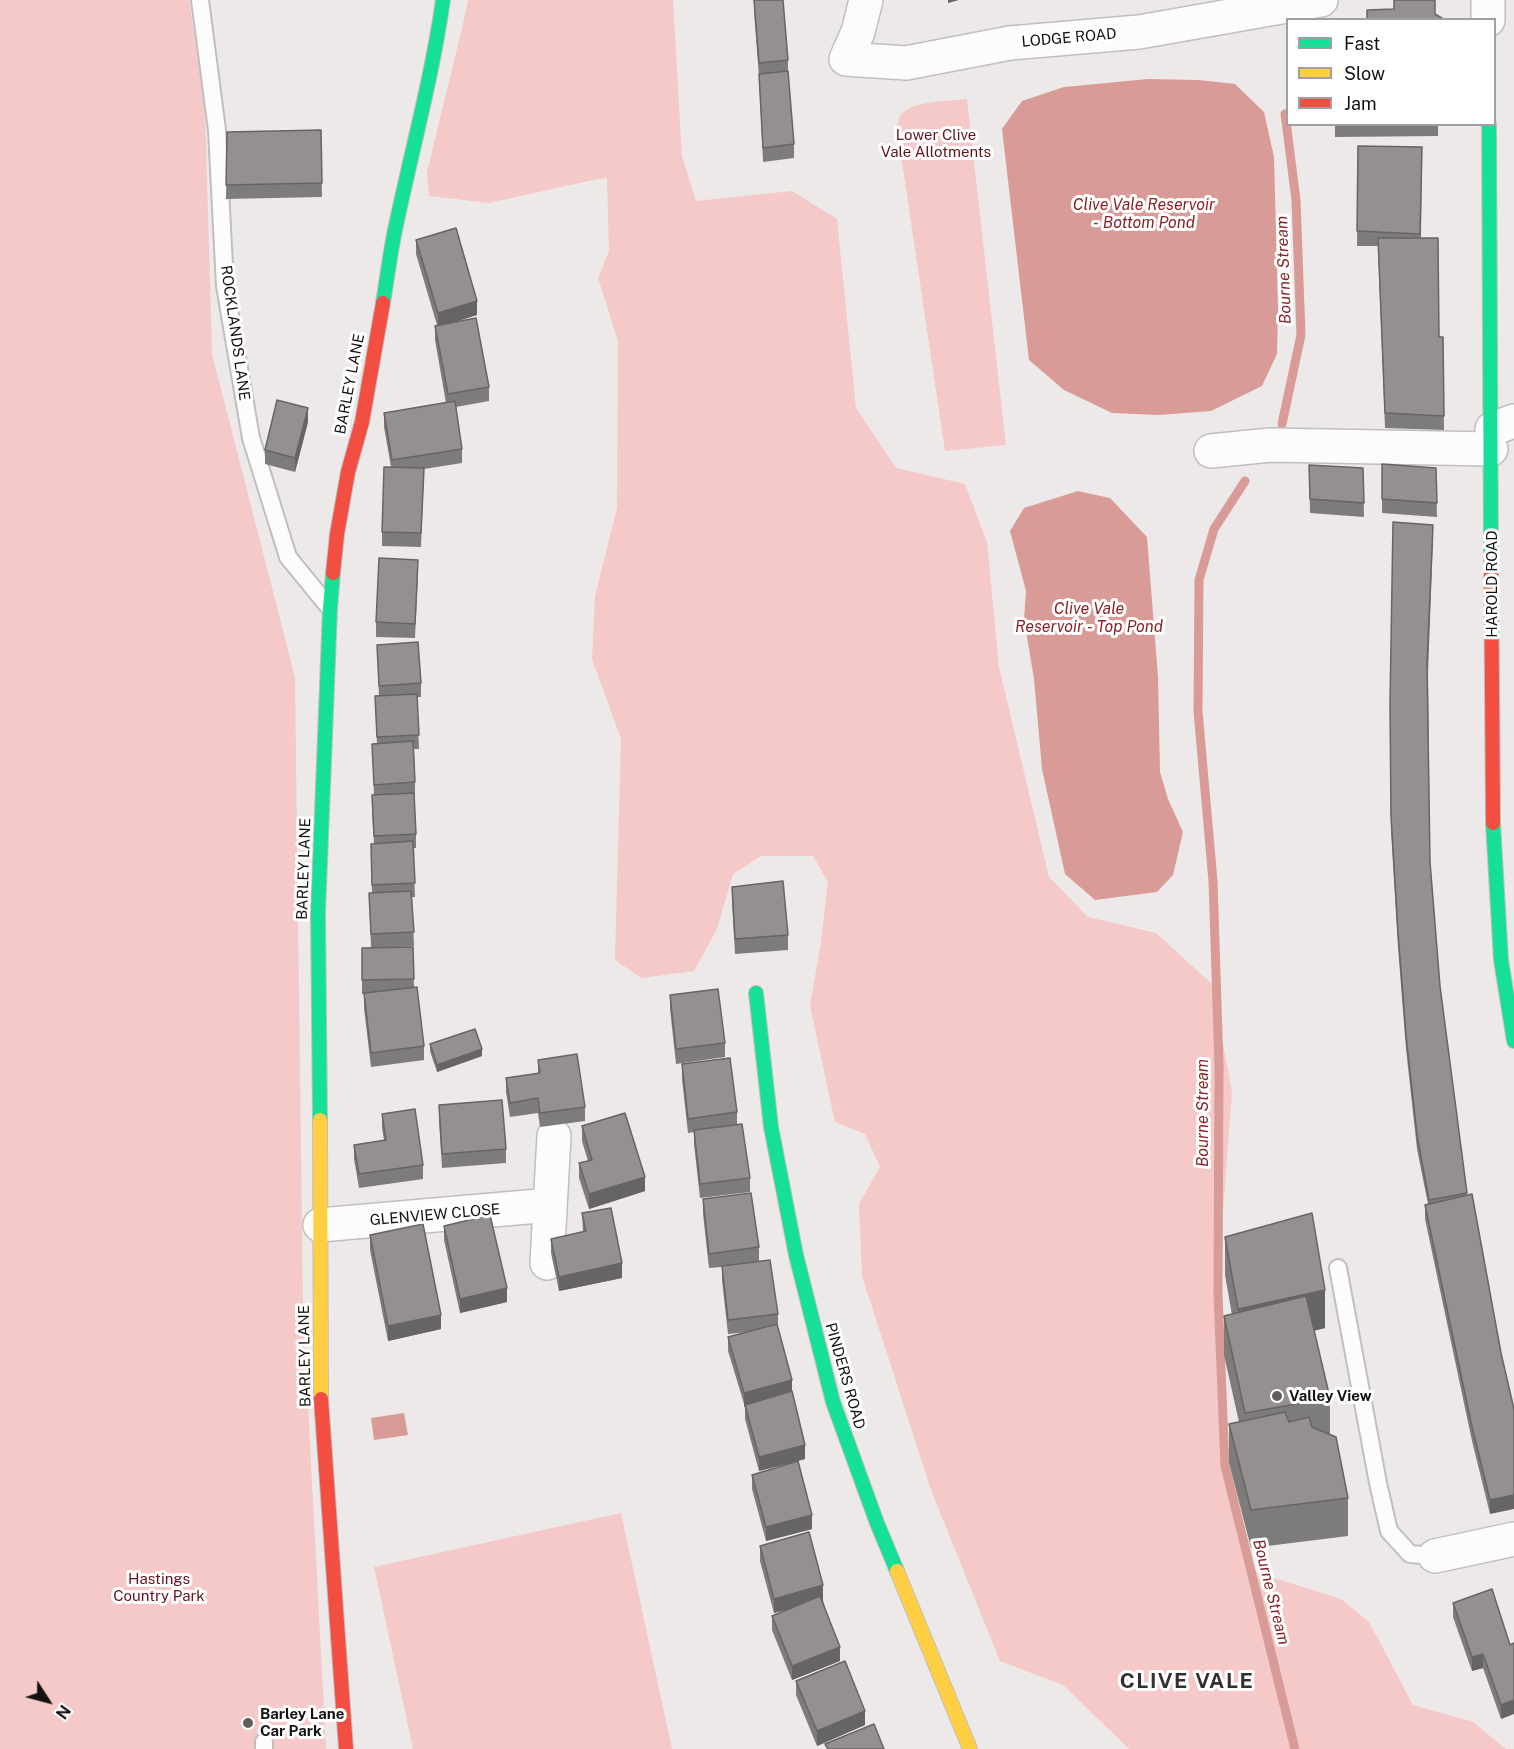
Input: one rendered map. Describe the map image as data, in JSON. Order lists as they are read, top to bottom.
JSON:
{
  "streets": {
    "street": [
      "LODGE ROAD",
      "BARLEY LANE",
      "HAROLD ROAD",
      "GLENVIEW CLOSE",
      "PINDERS ROAD"
    ],
    "lane": ["ROCKLANDS LANE"]
  },
  "crossings": [
    ["ROCKLANDS LANE", "BARLEY LANE"],
    ["BARLEY LANE", "GLENVIEW CLOSE"]
  ],
  "districts": ["CLIVE VALE"],
  "water": ["Clive Vale Reservoir - Bottom Pond", "Bourne Stream", "Clive Vale Reservoir - Top Pond"],
  "parks": ["Lower Clive Vale Allotments", "Hastings Country Park"],
  "places": ["Valley View", "Barley Lane Car Park"],
  "legend": ["Fast", "Slow", "Jam"],
  "north": "bottom right"
}
